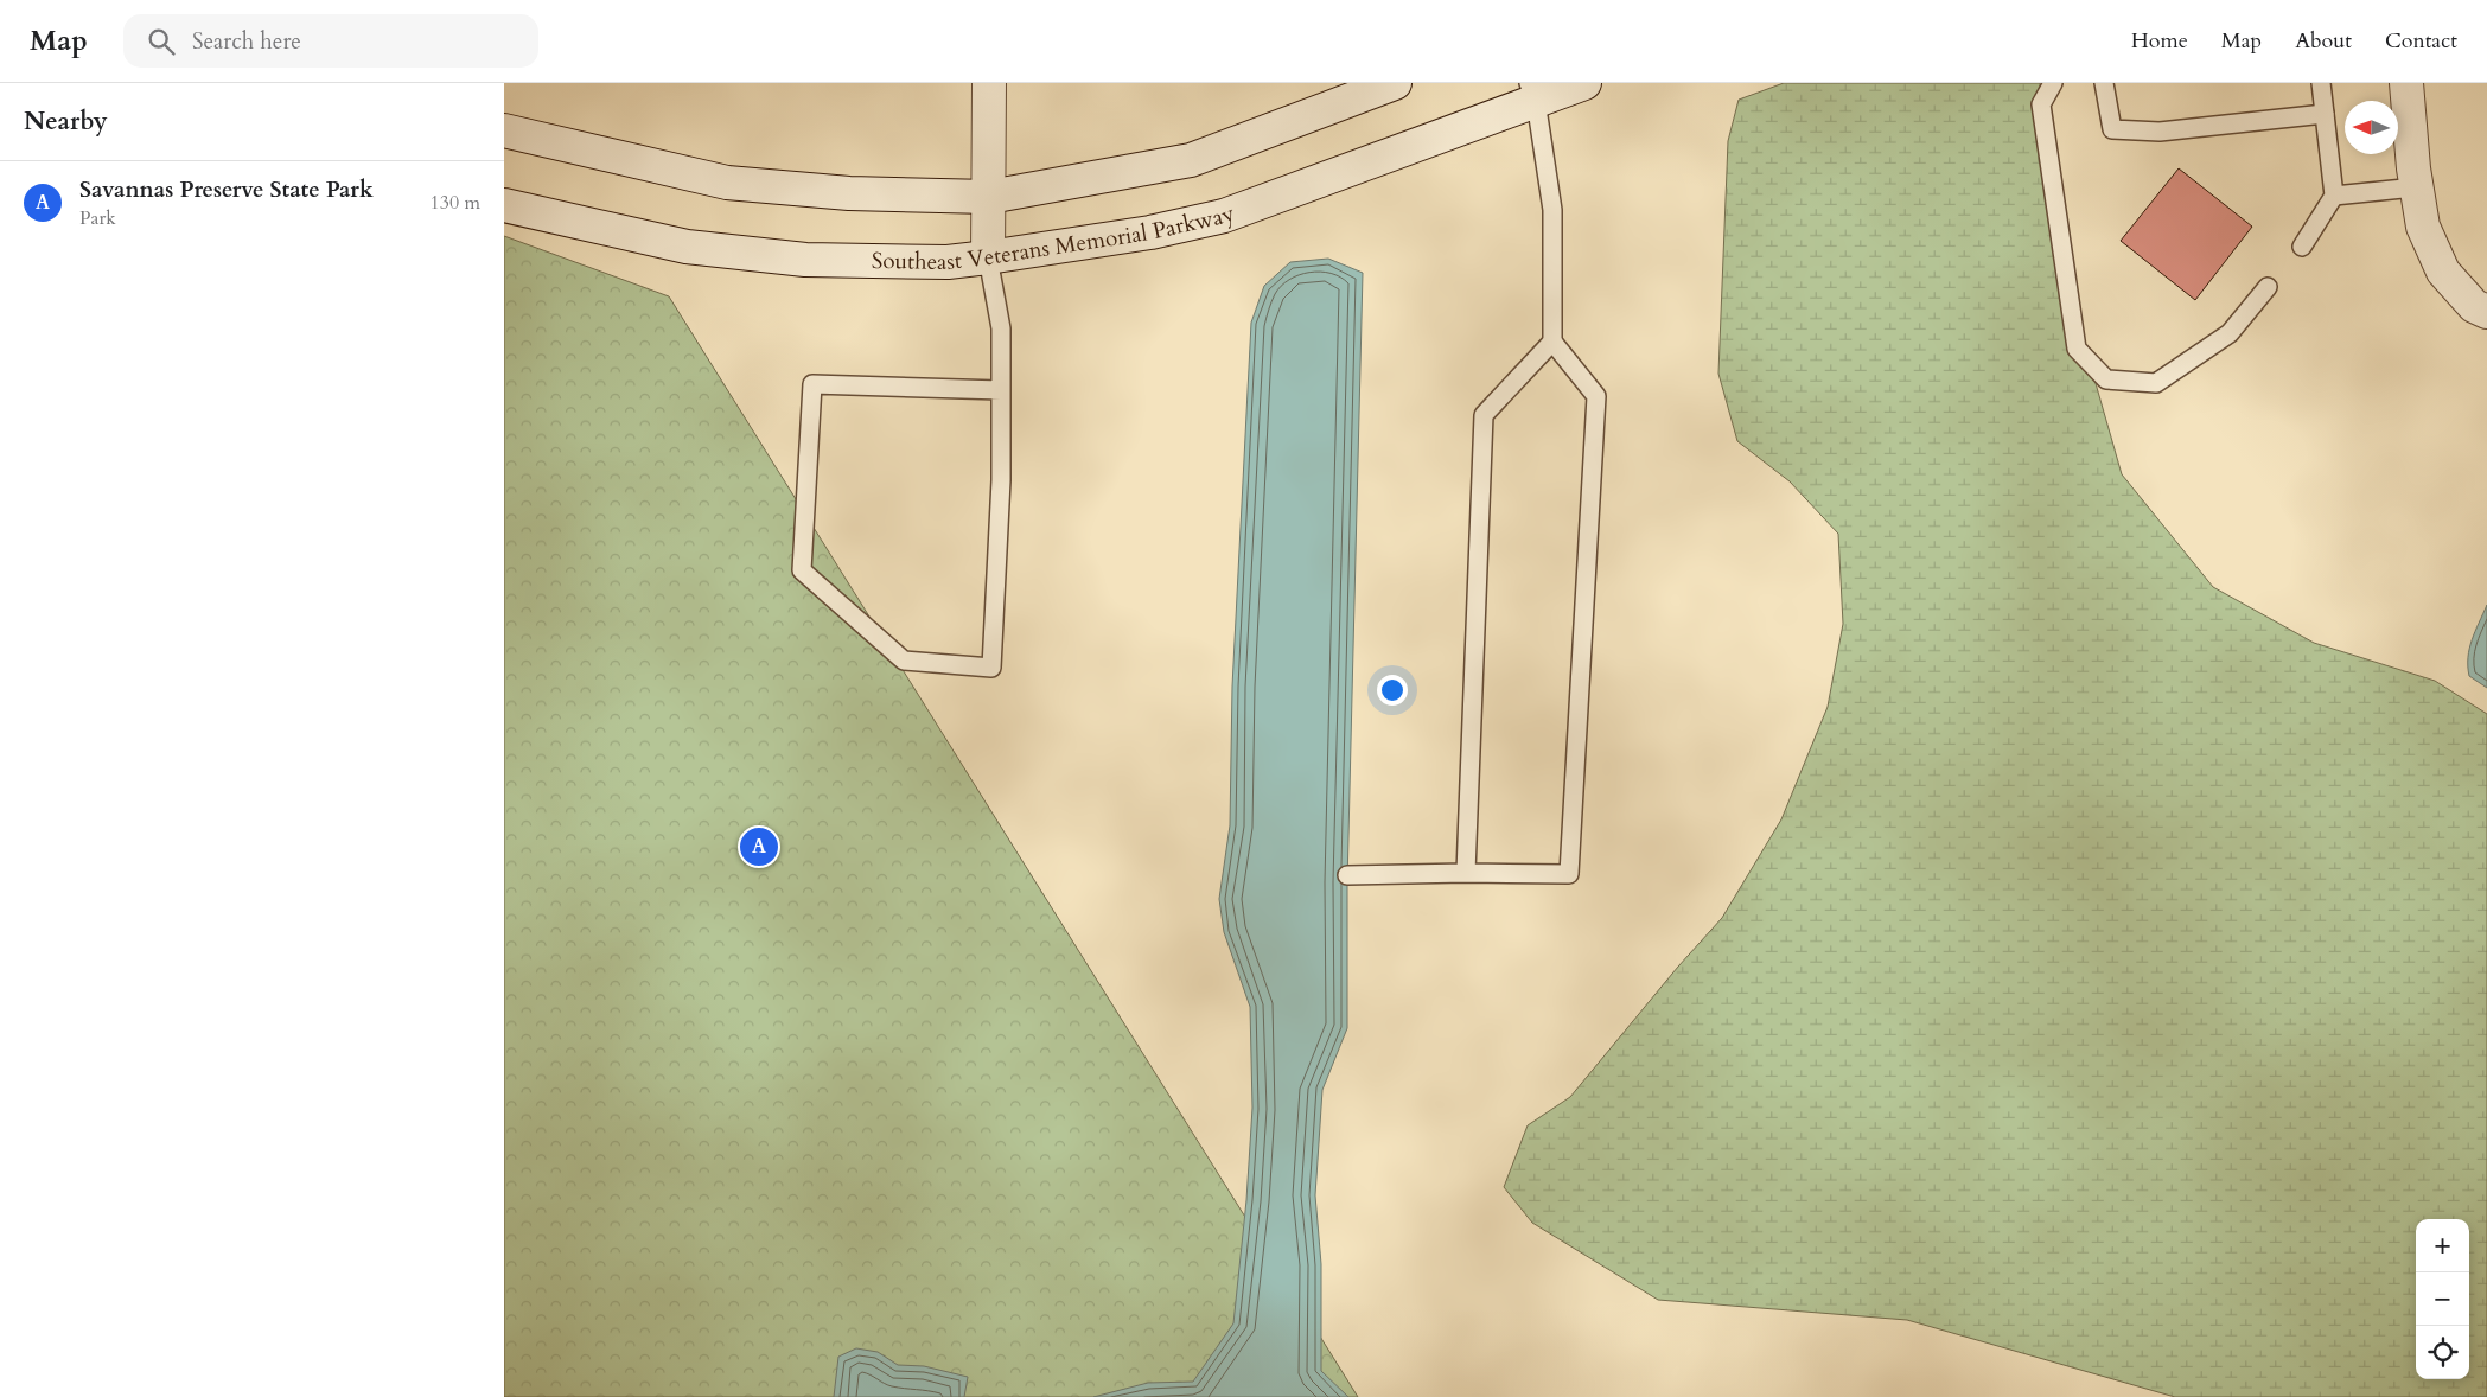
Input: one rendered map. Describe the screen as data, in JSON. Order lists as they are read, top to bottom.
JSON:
{
  "streets": {
    "main road": ["Southeast Veterans Memorial Parkway"]
  },
  "north": "left",
  "page": {
    "header": "Map",
    "search": "Search here",
    "nav": [
      "Home",
      "Map",
      "About",
      "Contact"
    ],
    "heading": "Nearby",
    "list": [
      {
        "mark": "A",
        "name": "Savannas Preserve State Park",
        "note": "Park",
        "value": "130 m"
      }
    ],
    "pins": "A",
    "map_buttons": ["+", "−"]
  }
}
